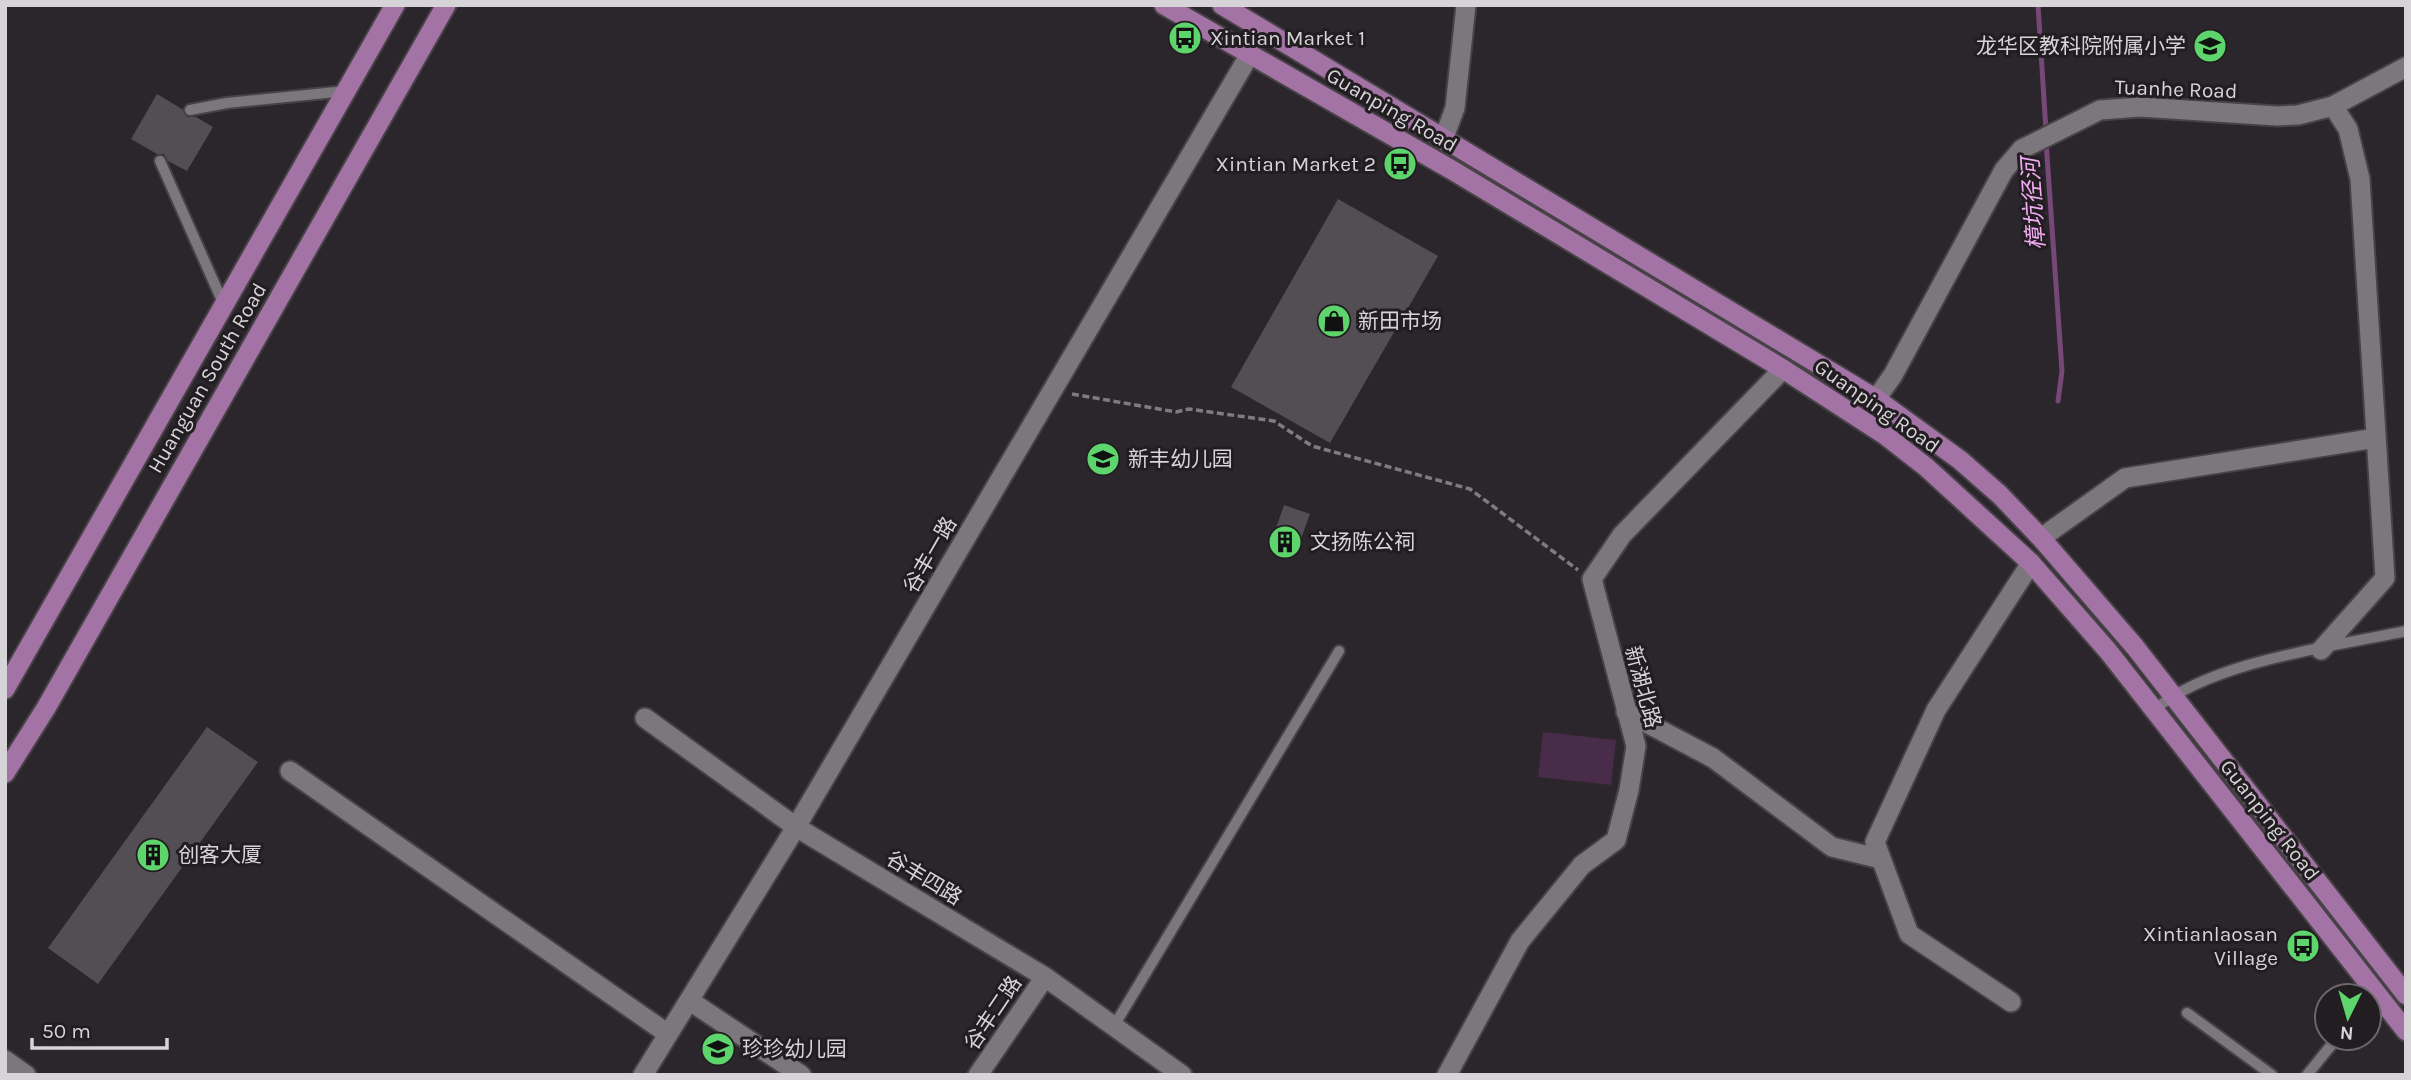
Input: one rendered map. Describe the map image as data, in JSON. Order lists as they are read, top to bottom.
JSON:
{
  "streets": {
    "main road": ["Guanping Road", "Huanguan South Road"],
    "street": [
      "Tuanhe Road",
      "谷丰一路",
      "新湖北路",
      "谷丰四路",
      "谷丰二路"
    ]
  },
  "crossings": [
    ["Tuanhe Road", "Guanping Road"],
    ["Guanping Road", "谷丰一路"],
    ["谷丰一路", "谷丰四路"],
    ["谷丰四路", "谷丰二路"]
  ],
  "water": ["樟坑径河"],
  "places": {
    "bus stop": ["Xintian Market 1", "Xintian Market 2", "Xintianlaosan Village"],
    "school or university": ["龙华区教科院附属小学", "新丰幼儿园", "珍珍幼儿园"],
    "shop": ["新田市场"],
    "building": ["文扬陈公祠", "创客大厦"]
  },
  "scale_bar": "50 m",
  "north": "bottom"
}
